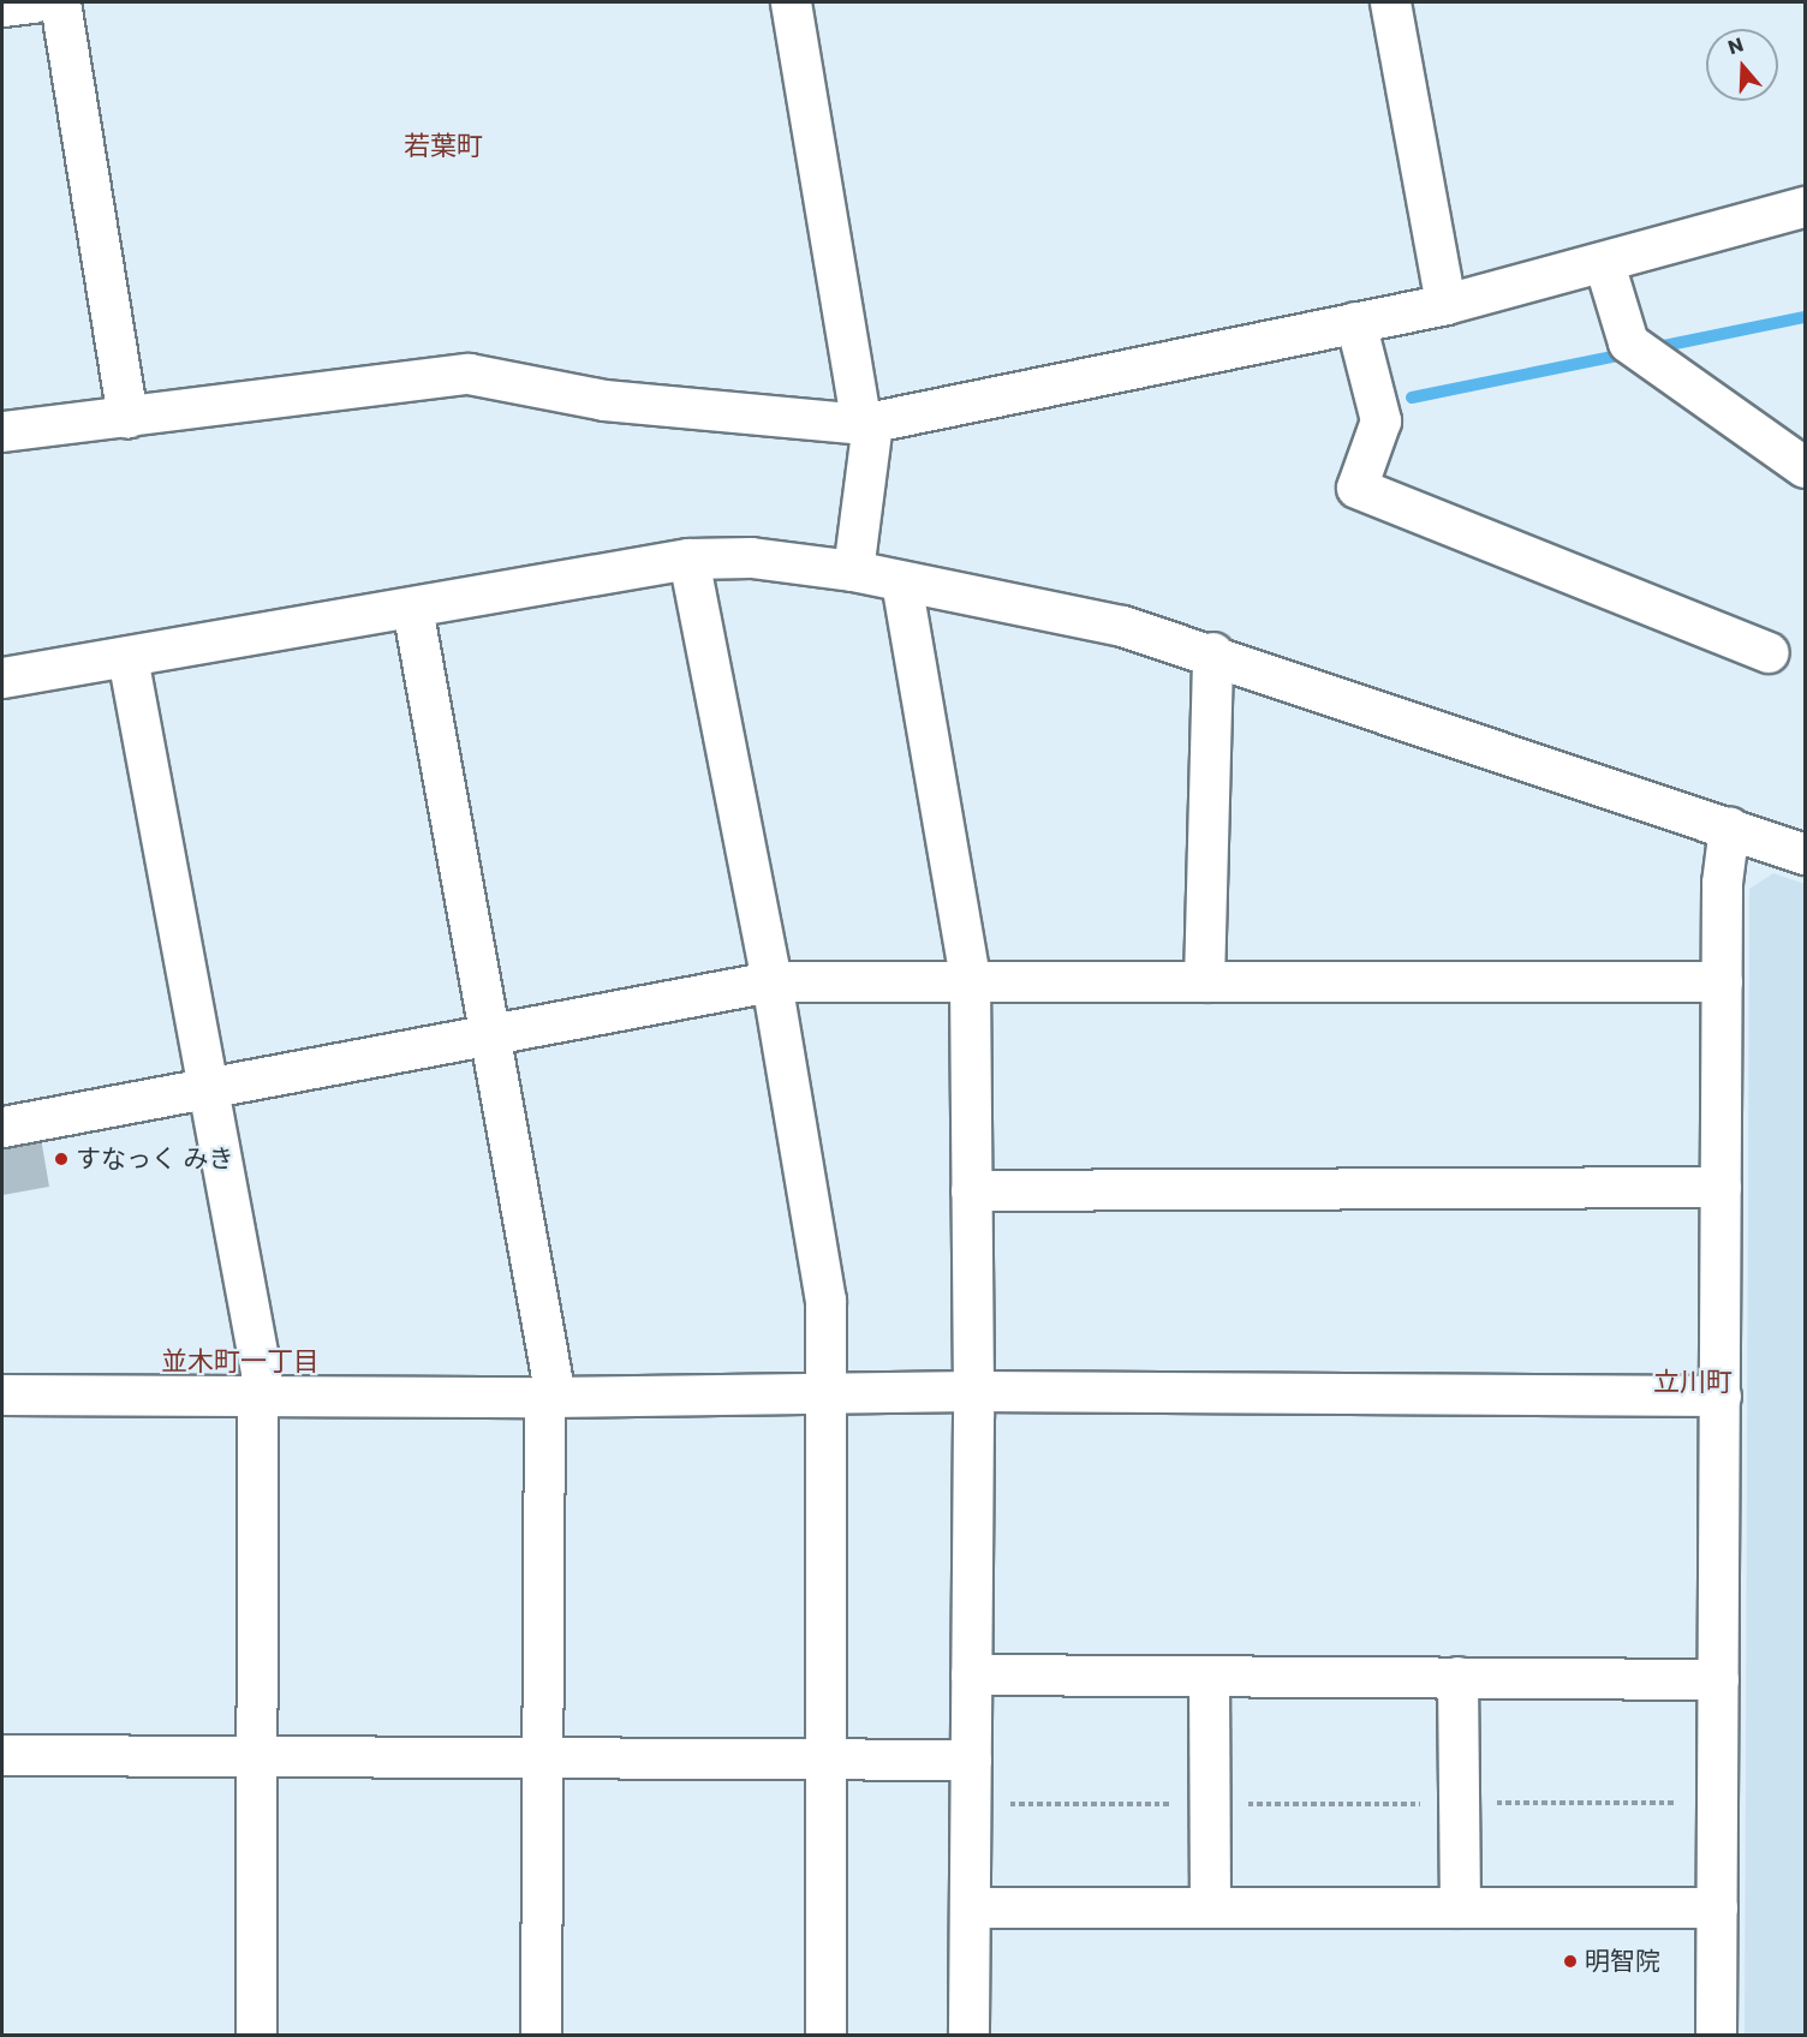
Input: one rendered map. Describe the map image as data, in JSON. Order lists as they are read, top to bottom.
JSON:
{
  "districts": ["若葉町", "並木町一丁目", "立川町"],
  "places": ["すなっく みき", "明智院"],
  "north": "top"
}
